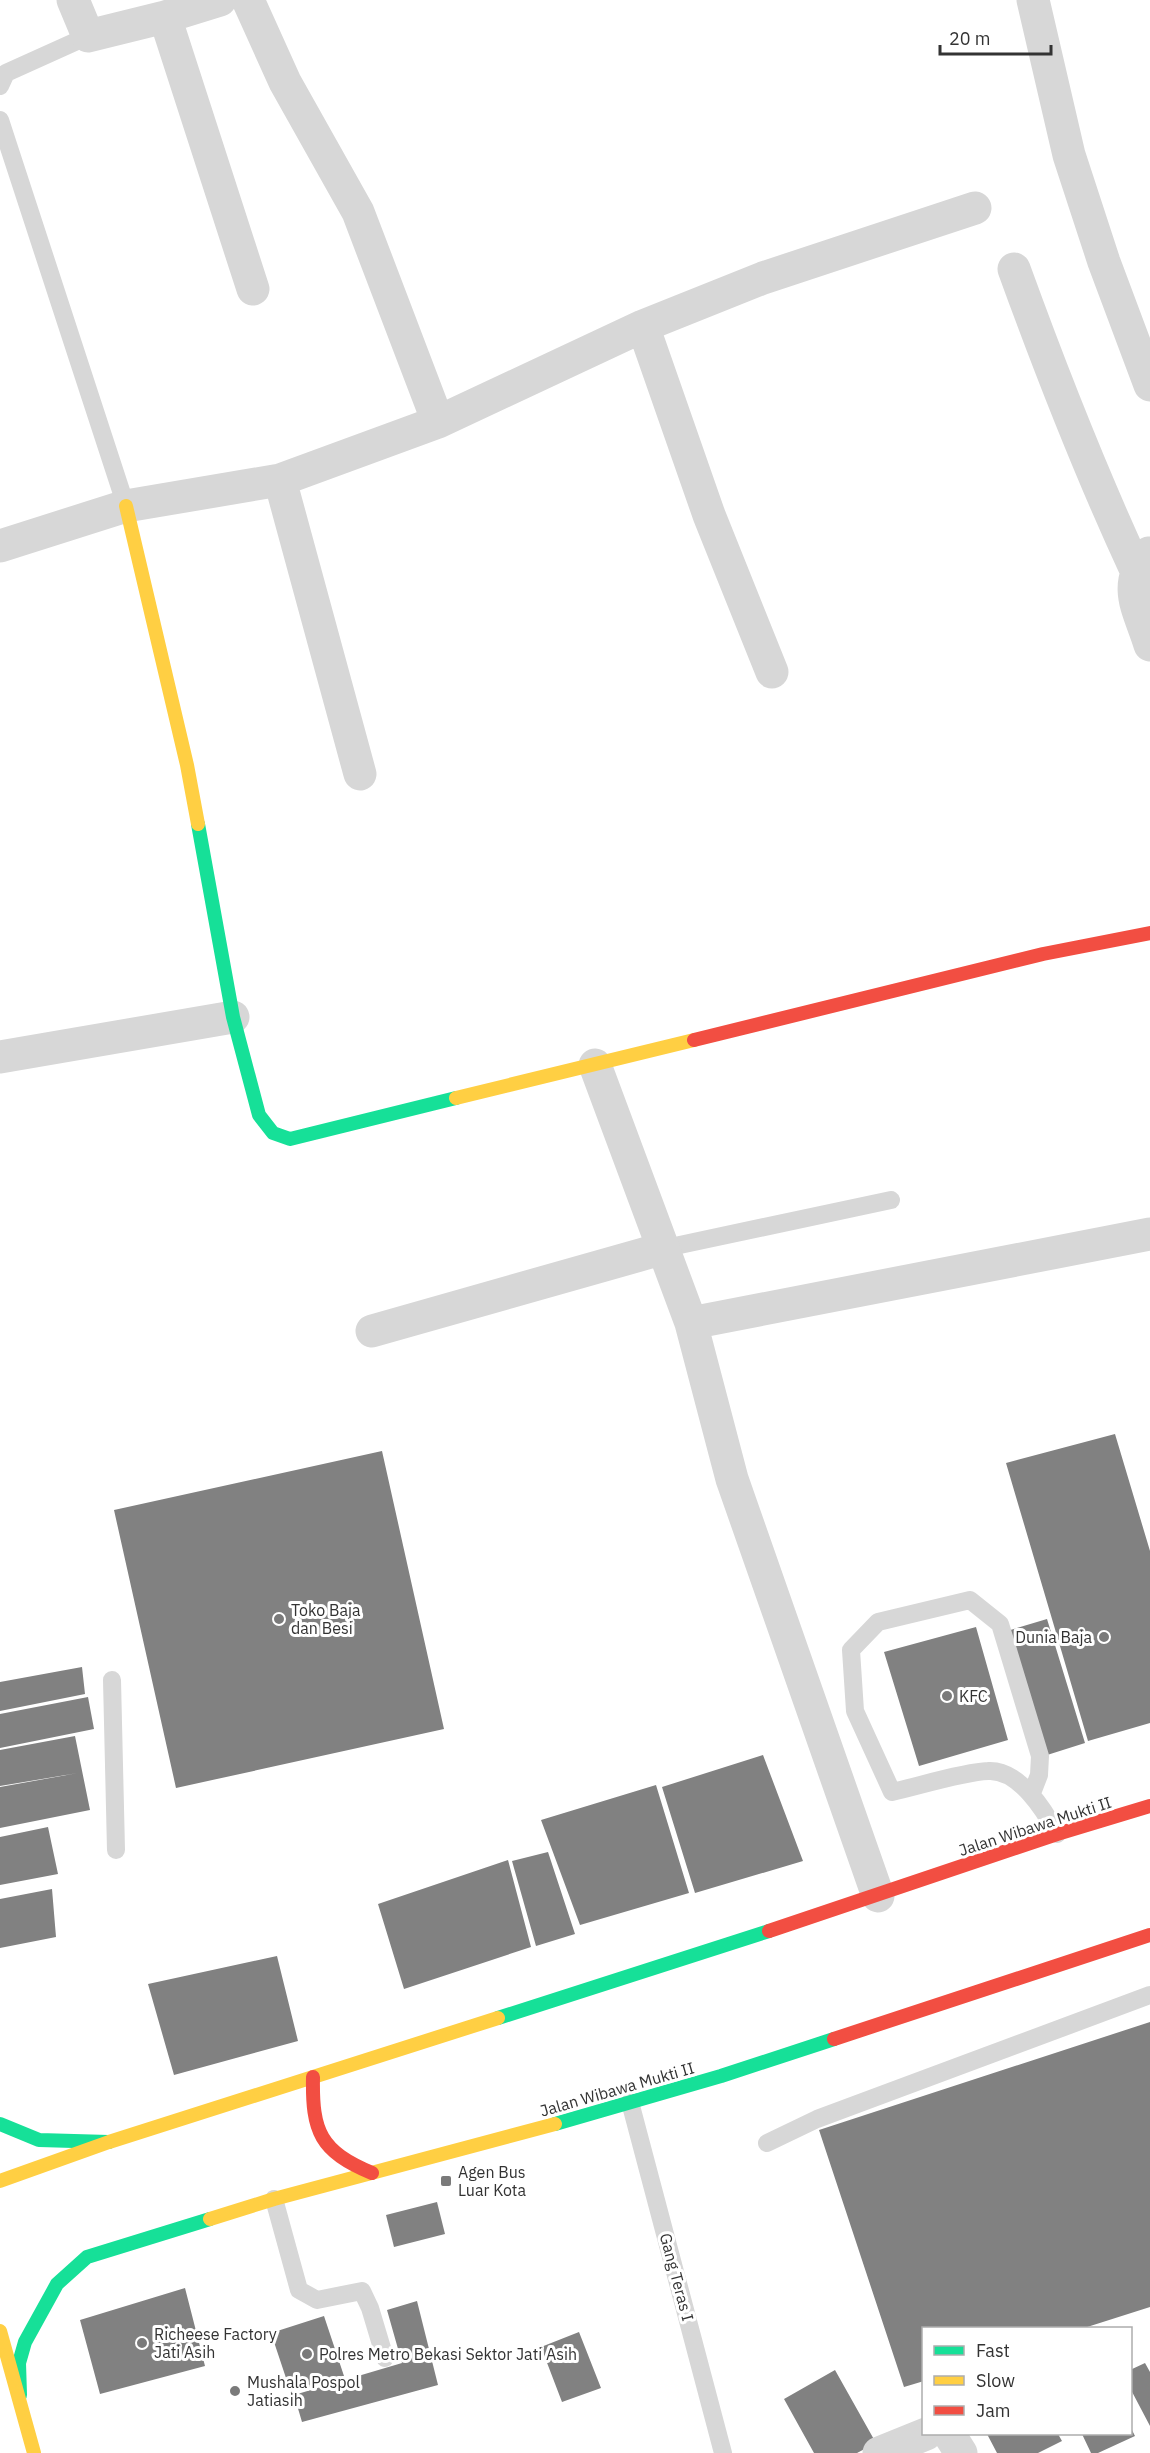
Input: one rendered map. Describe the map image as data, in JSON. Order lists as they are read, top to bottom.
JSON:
{
  "streets": {
    "main road": ["Jalan Wibawa Mukti II"],
    "lane": ["Gang Teras I"]
  },
  "crossings": [
    ["Jalan Wibawa Mukti II", "Gang Teras I"]
  ],
  "places": {
    "other": [
      "Toko Baja dan Besi",
      "Dunia Baja",
      "KFC",
      "Richeese Factory Jati Asih",
      "Polres Metro Bekasi Sektor Jati Asih",
      "Mushala Pospol Jatiasih"
    ],
    "transit": ["Agen Bus Luar Kota"]
  },
  "legend": ["Fast", "Slow", "Jam"],
  "scale_bar": "20 m"
}
